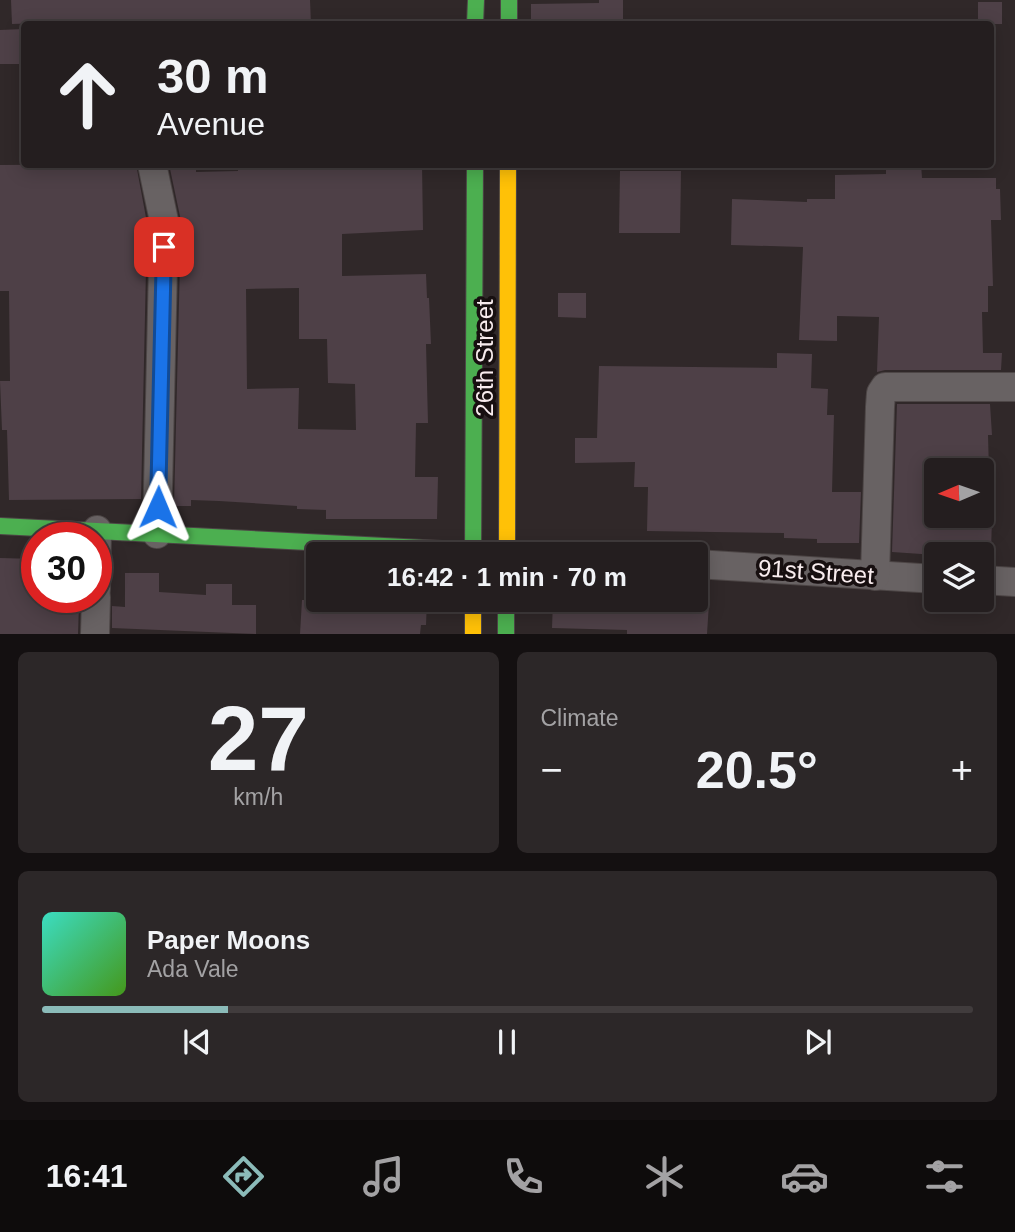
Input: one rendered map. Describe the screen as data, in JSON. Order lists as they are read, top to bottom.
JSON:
{
  "streets": {
    "main road": ["26th Street"],
    "street": ["91st Street"]
  },
  "north": "left",
  "page": {
    "turn": ["30 m", "Avenue"],
    "limit": "30",
    "trip": "16:42 · 1 min · 70 m",
    "tile": [
      ["27", "km/h"],
      "Climate"
    ],
    "heat": ["−", "20.5°", "+"],
    "song": ["Paper Moons", "Ada Vale"],
    "tabs": "16:41"
  }
}
